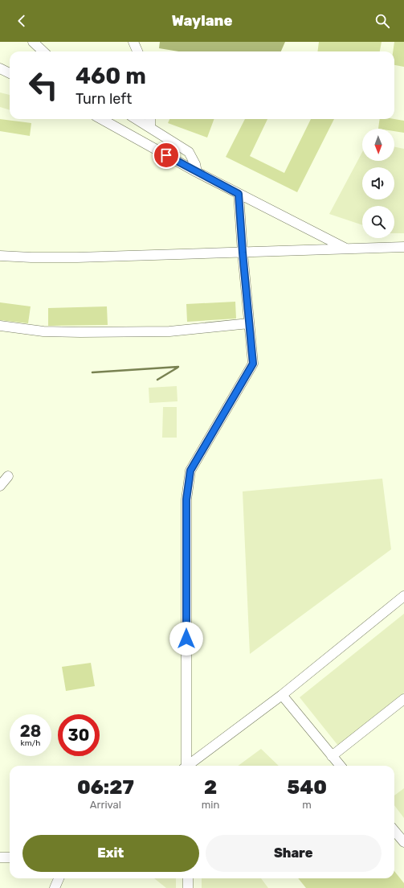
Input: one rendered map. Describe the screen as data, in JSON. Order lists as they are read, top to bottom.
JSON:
{
  "north": "bottom",
  "page": {
    "header": "Waylane",
    "turn": ["460 m", "Turn left"],
    "speed": "28 km/h",
    "limit": "30",
    "eta": [
      "06:27",
      "Arrival",
      "2",
      "min",
      "540",
      "m"
    ],
    "buttons": ["Exit", "Share"]
  }
}
